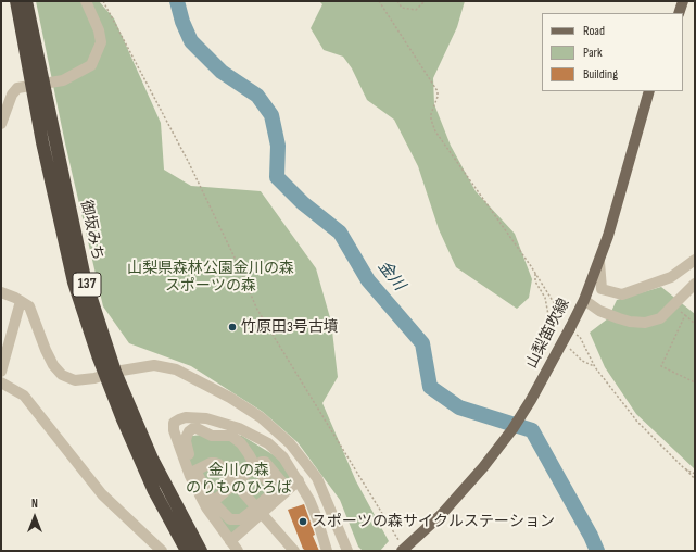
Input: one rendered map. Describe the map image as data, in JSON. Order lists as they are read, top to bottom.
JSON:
{
  "streets": {
    "highway": ["御坂みち", "137"],
    "main road": ["山梨笛吹線"]
  },
  "water": ["金川"],
  "parks": ["山梨県森林公園金川の森 スポーツの森", "金川の森 のりものひろば"],
  "places": ["竹原田3号古墳", "スポーツの森サイクルステーション"],
  "legend": ["Road", "Park", "Building"],
  "north": "top"
}
